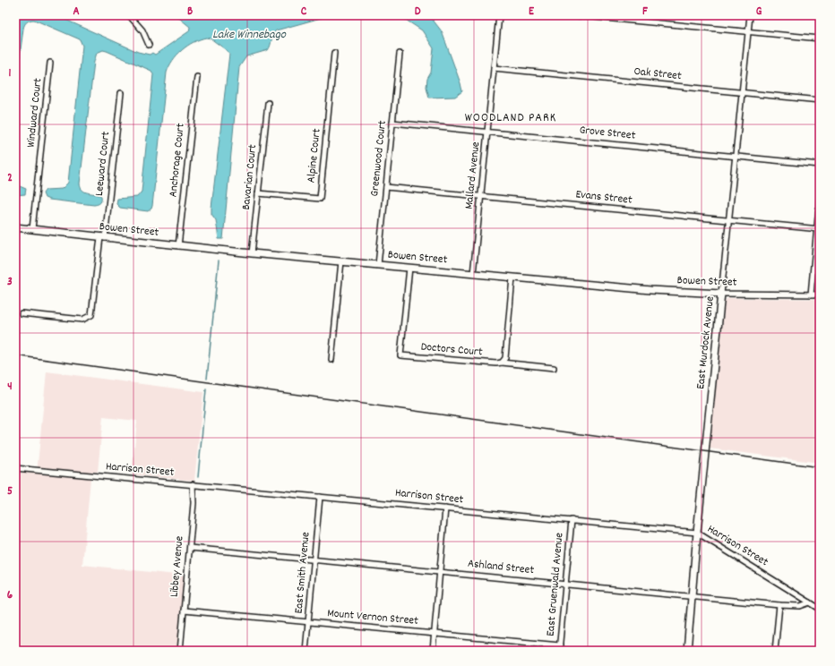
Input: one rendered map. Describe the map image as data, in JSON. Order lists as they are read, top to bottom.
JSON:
{
  "streets": {
    "main road": ["Bowen Street", "East Murdock Avenue"],
    "street": [
      "Oak Street",
      "Windward Court",
      "Grove Street",
      "Alpine Court",
      "Greenwood Court",
      "Anchorage Court",
      "Leeward Court",
      "Mallard Avenue",
      "Bavarian Court",
      "Evans Street",
      "Doctors Court",
      "Harrison Street",
      "Libbey Avenue",
      "Ashland Street",
      "East Smith Avenue",
      "East Gruenwald Avenue",
      "Mount Vernon Street"
    ]
  },
  "crossings": [
    ["Oak Street", "Mallard Avenue"],
    ["Oak Street", "East Murdock Avenue"],
    ["Windward Court", "Bowen Street"],
    ["Grove Street", "Greenwood Court"],
    ["Grove Street", "Mallard Avenue"],
    ["Grove Street", "East Murdock Avenue"],
    ["Alpine Court", "Bavarian Court"],
    ["Greenwood Court", "Evans Street"],
    ["Greenwood Court", "Bowen Street"],
    ["Anchorage Court", "Bowen Street"],
    ["Leeward Court", "Bowen Street"],
    ["Mallard Avenue", "Evans Street"],
    ["Mallard Avenue", "Bowen Street"],
    ["Bavarian Court", "Bowen Street"],
    ["Evans Street", "East Murdock Avenue"],
    ["Bowen Street", "East Murdock Avenue"],
    ["Bowen Street", "Doctors Court"],
    ["East Murdock Avenue", "Harrison Street"],
    ["East Murdock Avenue", "Ashland Street"],
    ["Harrison Street", "Libbey Avenue"],
    ["Harrison Street", "Ashland Street"],
    ["Harrison Street", "East Smith Avenue"],
    ["Harrison Street", "East Gruenwald Avenue"],
    ["Libbey Avenue", "Ashland Street"],
    ["Libbey Avenue", "Mount Vernon Street"],
    ["Ashland Street", "East Smith Avenue"],
    ["Ashland Street", "East Gruenwald Avenue"],
    ["East Smith Avenue", "Mount Vernon Street"],
    ["East Gruenwald Avenue", "Mount Vernon Street"]
  ],
  "districts": ["WOODLAND PARK"],
  "water": ["Lake Winnebago"],
  "grid": {
    "columns": [
      "A",
      "B",
      "C",
      "D",
      "E",
      "F",
      "G"
    ],
    "rows": [
      "1",
      "2",
      "3",
      "4",
      "5",
      "6"
    ]
  }
}
